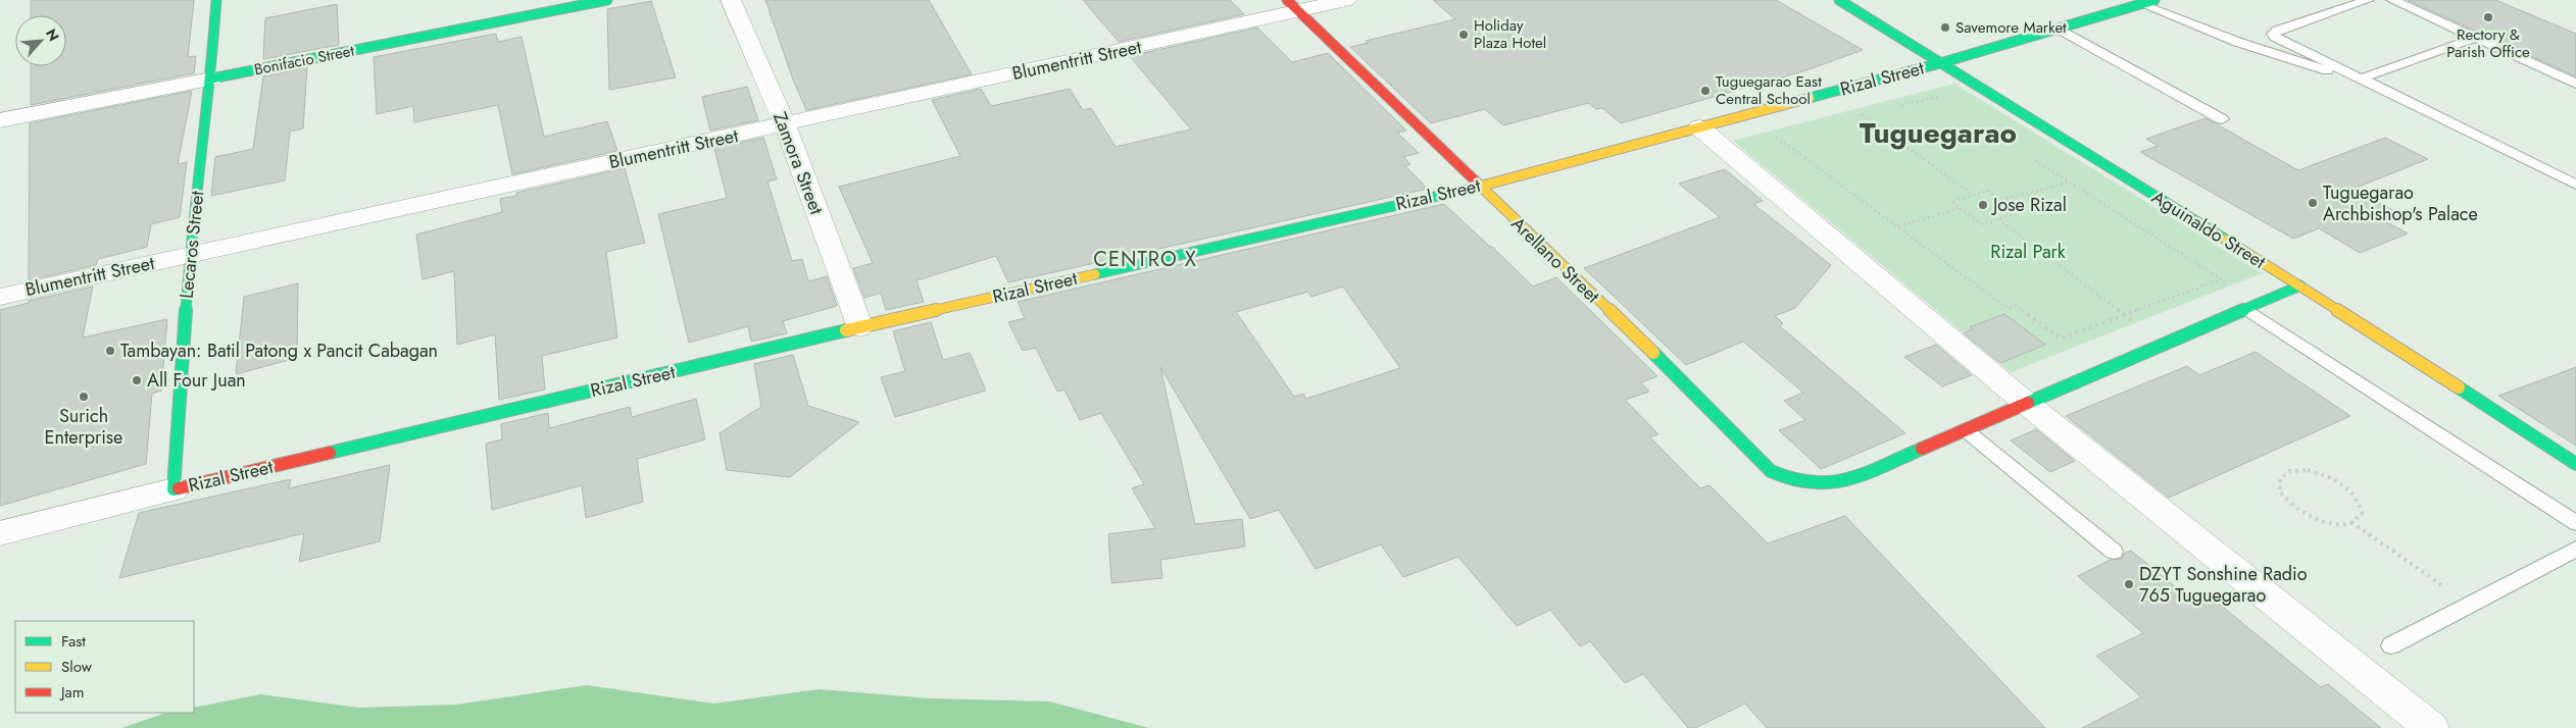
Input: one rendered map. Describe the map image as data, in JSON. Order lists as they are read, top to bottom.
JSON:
{
  "streets": {
    "street": [
      "Bonifacio Street",
      "Blumentritt Street",
      "Rizal Street",
      "Zamora Street",
      "Aguinaldo Street",
      "Lecaros Street",
      "Arellano Street"
    ]
  },
  "crossings": [
    ["Bonifacio Street", "Lecaros Street"],
    ["Blumentritt Street", "Zamora Street"],
    ["Blumentritt Street", "Lecaros Street"],
    ["Blumentritt Street", "Arellano Street"],
    ["Rizal Street", "Zamora Street"],
    ["Rizal Street", "Aguinaldo Street"],
    ["Rizal Street", "Lecaros Street"],
    ["Rizal Street", "Arellano Street"],
    ["Aguinaldo Street", "Arellano Street"]
  ],
  "districts": ["Tuguegarao", "CENTRO X"],
  "parks": ["Rizal Park"],
  "places": [
    "Rectory & Parish Office",
    "Savemore Market",
    "Holiday Plaza Hotel",
    "Tuguegarao East Central School",
    "Tuguegarao Archbishop's Palace",
    "Jose Rizal",
    "Tambayan: Batil Patong x Pancit Cabagan",
    "All Four Juan",
    "Surich Enterprise",
    "DZYT Sonshine Radio 765 Tuguegarao"
  ],
  "legend": ["Fast", "Slow", "Jam"],
  "north": "top right"
}
